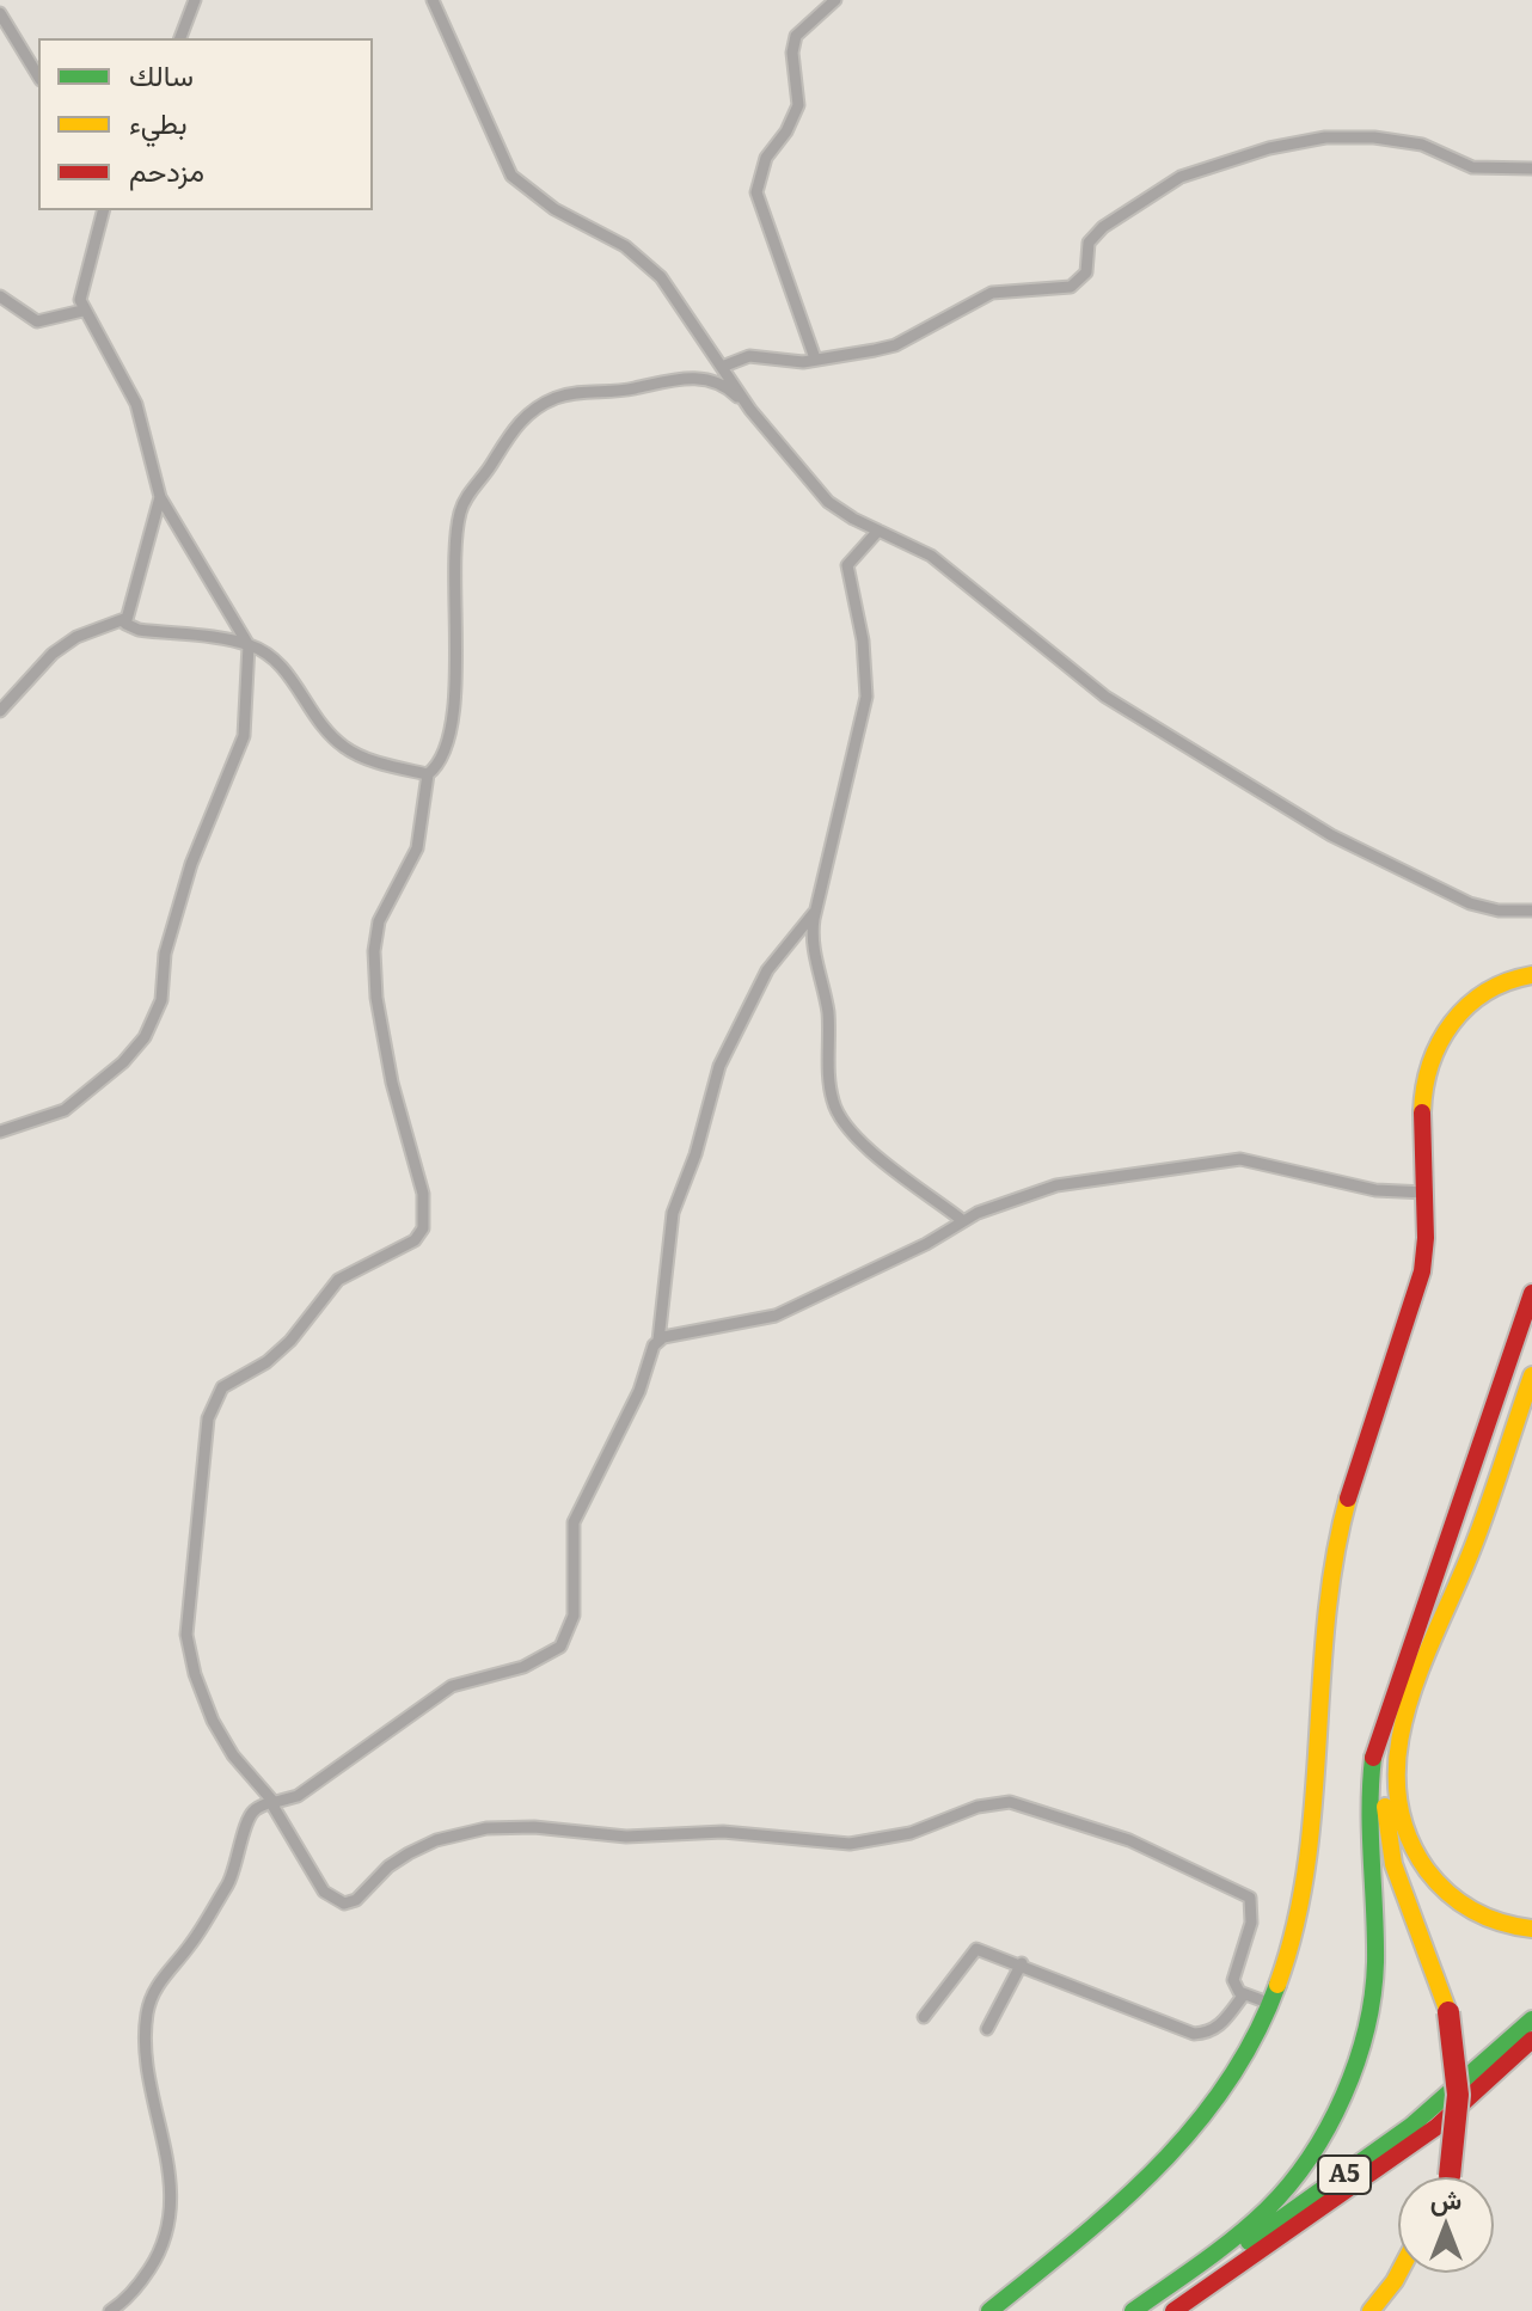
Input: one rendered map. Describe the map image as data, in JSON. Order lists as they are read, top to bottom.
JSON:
{
  "streets": {
    "main road": ["A5"]
  },
  "legend": ["سالك", "بطيء", "مزدحم"],
  "north": "top"
}
